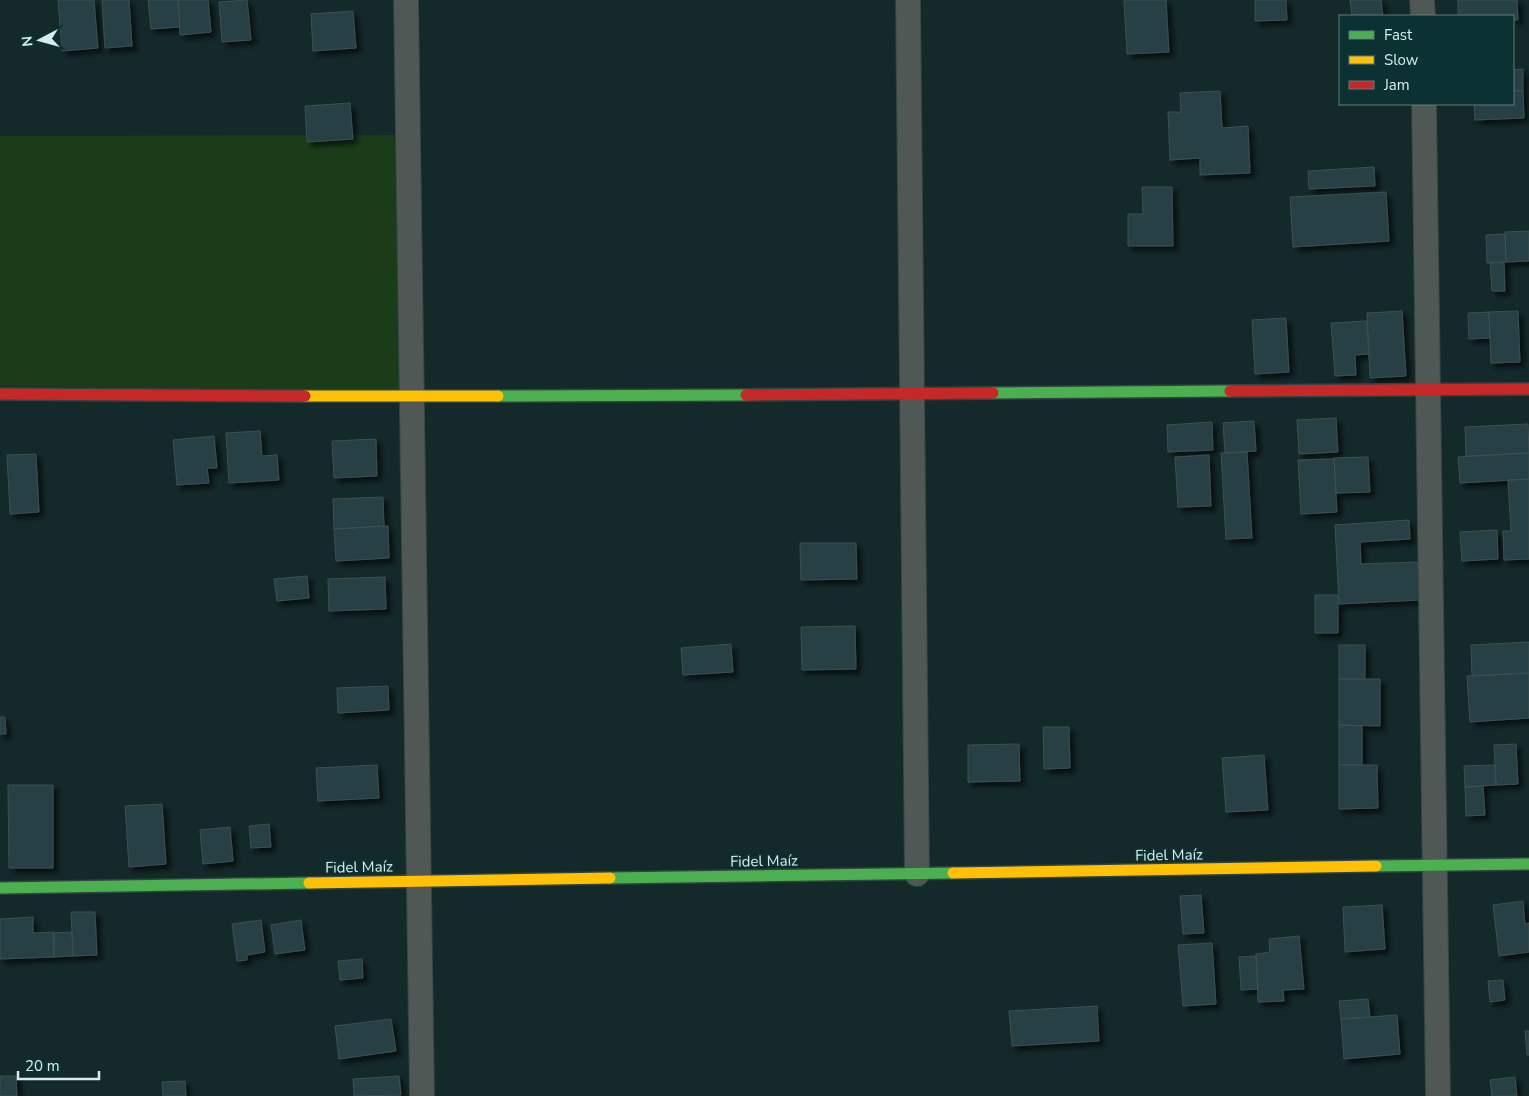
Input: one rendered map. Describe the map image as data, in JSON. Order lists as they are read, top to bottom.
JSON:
{
  "streets": {
    "street": ["Fidel Maíz"]
  },
  "legend": ["Fast", "Slow", "Jam"],
  "scale_bar": "20 m",
  "north": "left"
}
